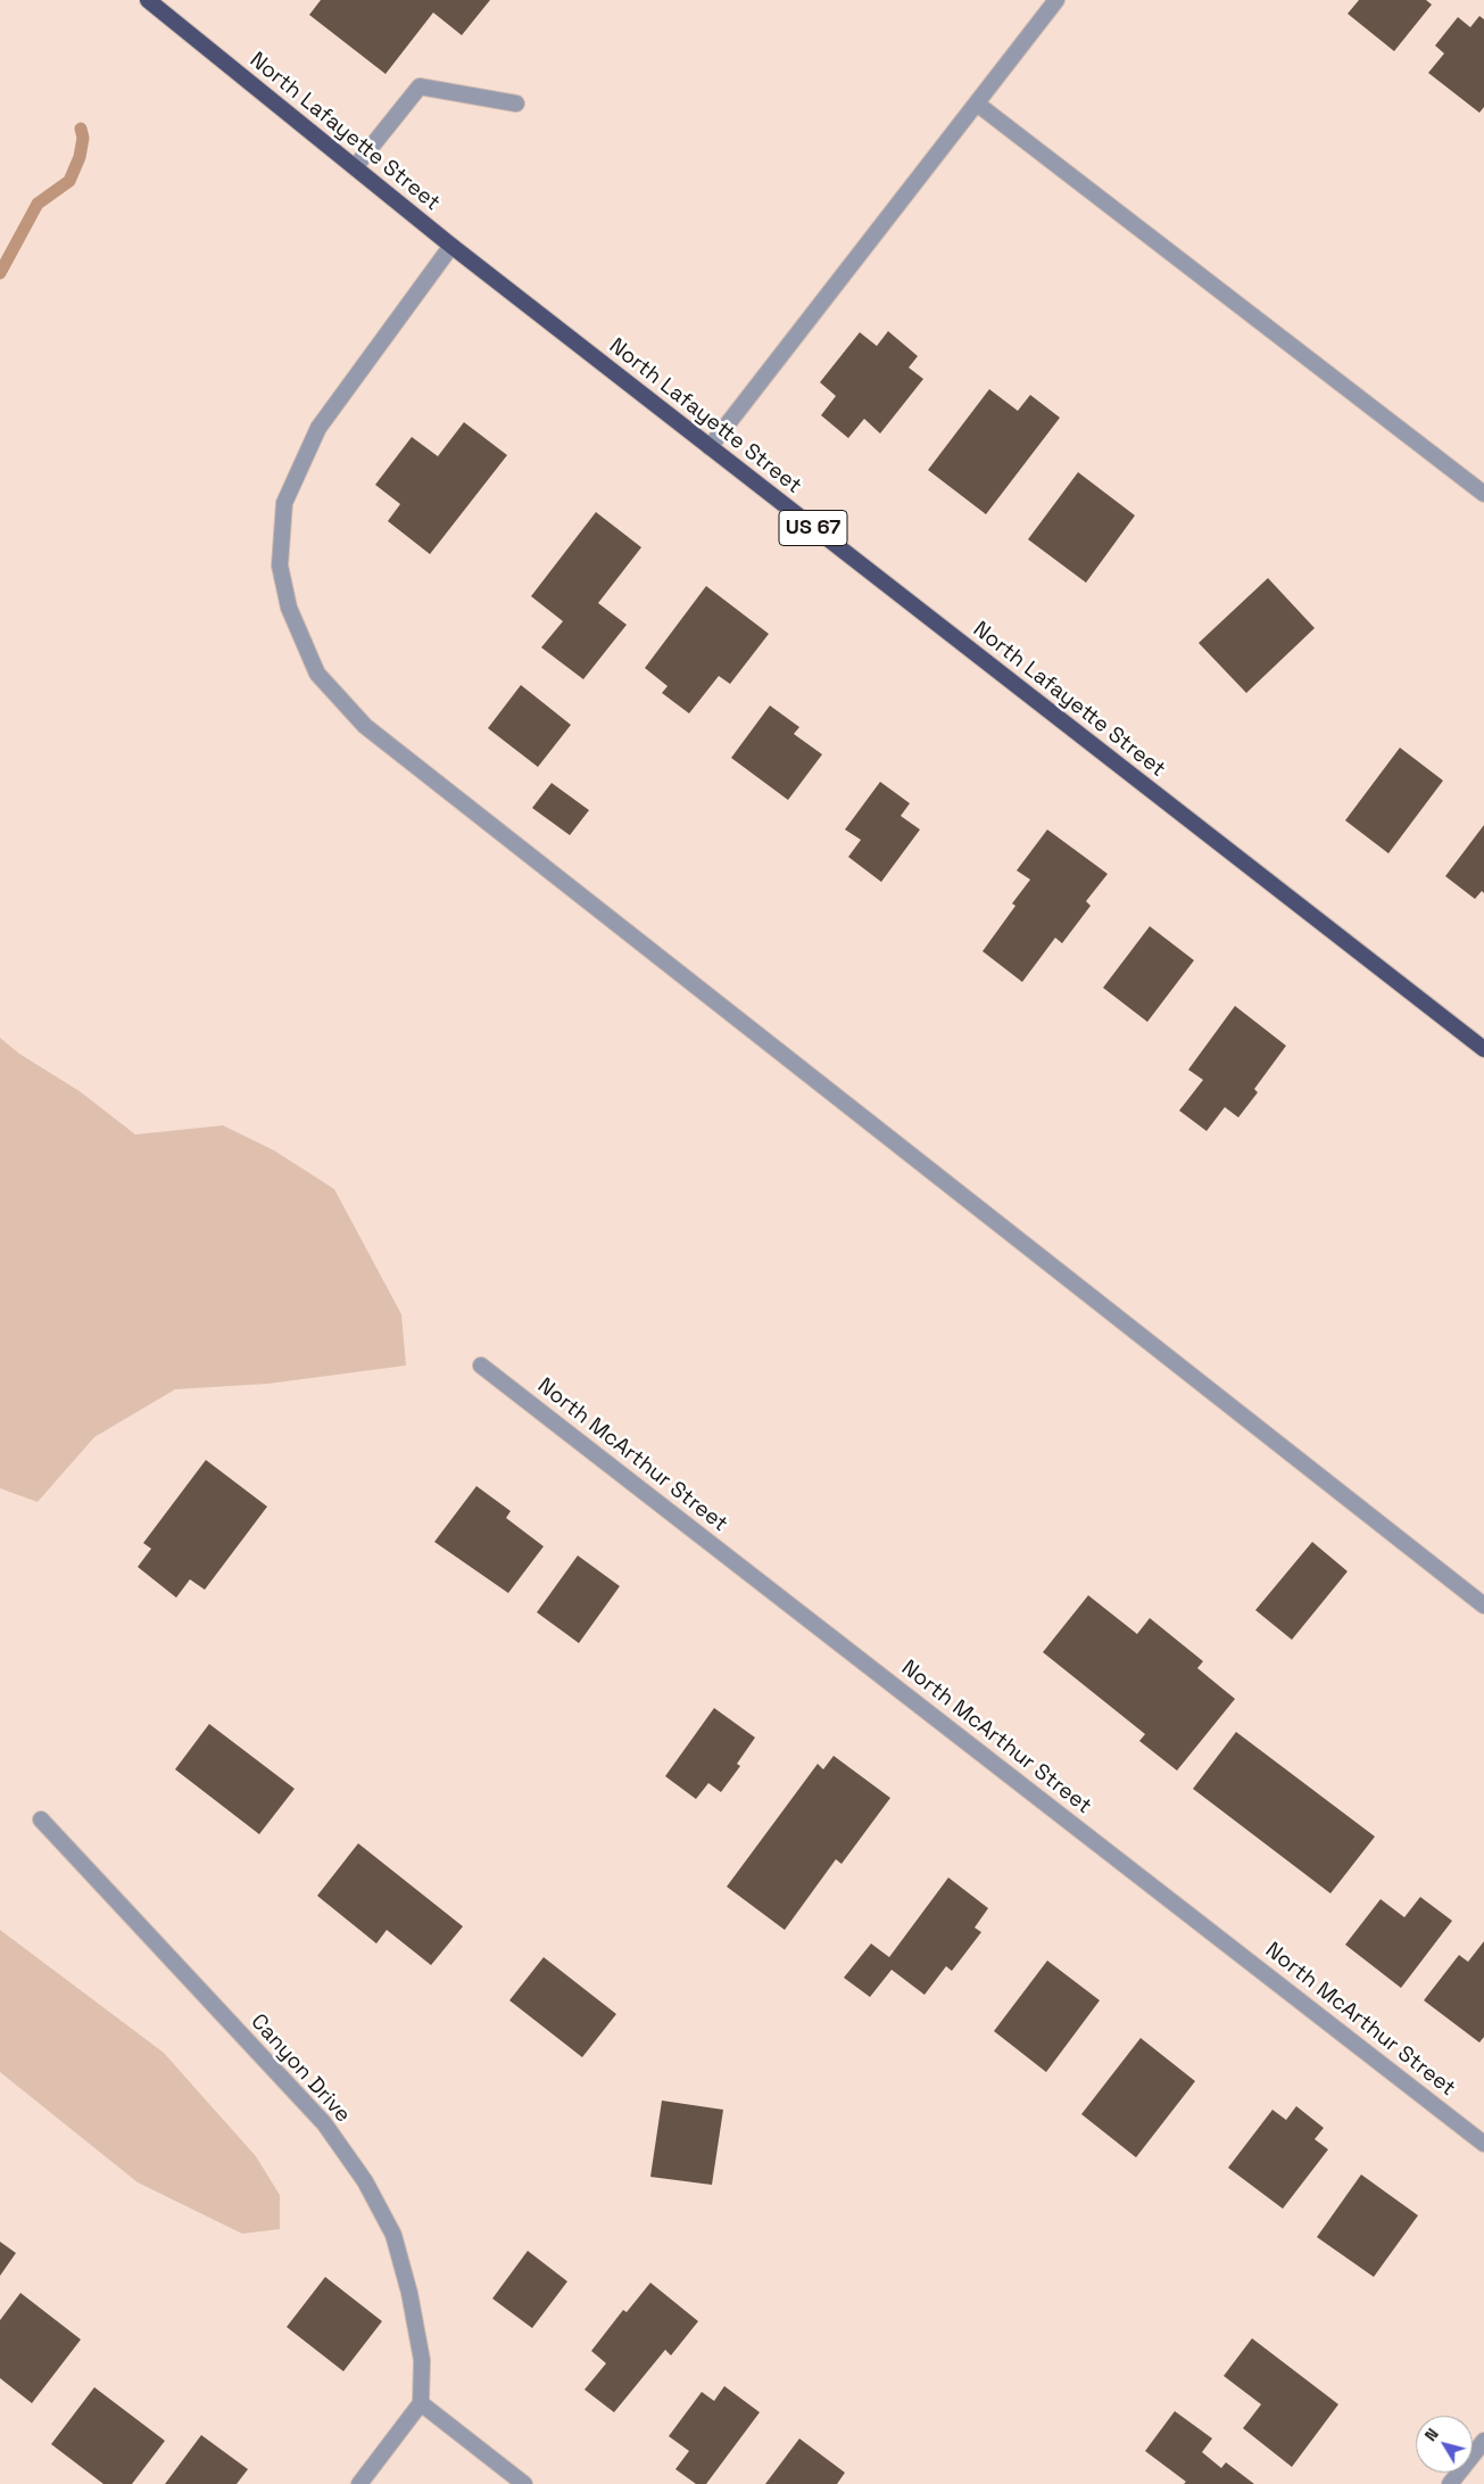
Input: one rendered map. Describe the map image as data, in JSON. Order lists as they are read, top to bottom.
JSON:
{
  "streets": {
    "highway": ["North Lafayette Street", "US 67"],
    "street": ["North McArthur Street", "Canyon Drive"]
  },
  "north": "top left"
}
